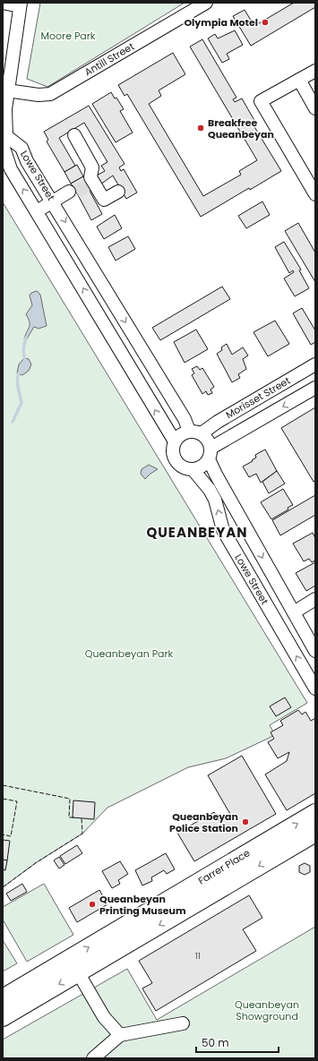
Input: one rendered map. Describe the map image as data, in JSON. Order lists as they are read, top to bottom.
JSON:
{
  "streets": {
    "highway": ["Farrer Place"],
    "street": ["Antill Street", "Lowe Street", "Morisset Street"]
  },
  "crossings": [
    ["Lowe Street", "Morisset Street"]
  ],
  "districts": ["QUEANBEYAN"],
  "parks": ["Moore Park", "Queanbeyan Park", "Queanbeyan Showground"],
  "places": [
    "Olympia Motel",
    "Breakfree Queanbeyan",
    "Queanbeyan Police Station",
    "Queanbeyan Printing Museum"
  ],
  "house_numbers": ["11"],
  "scale_bar": "50 m"
}
